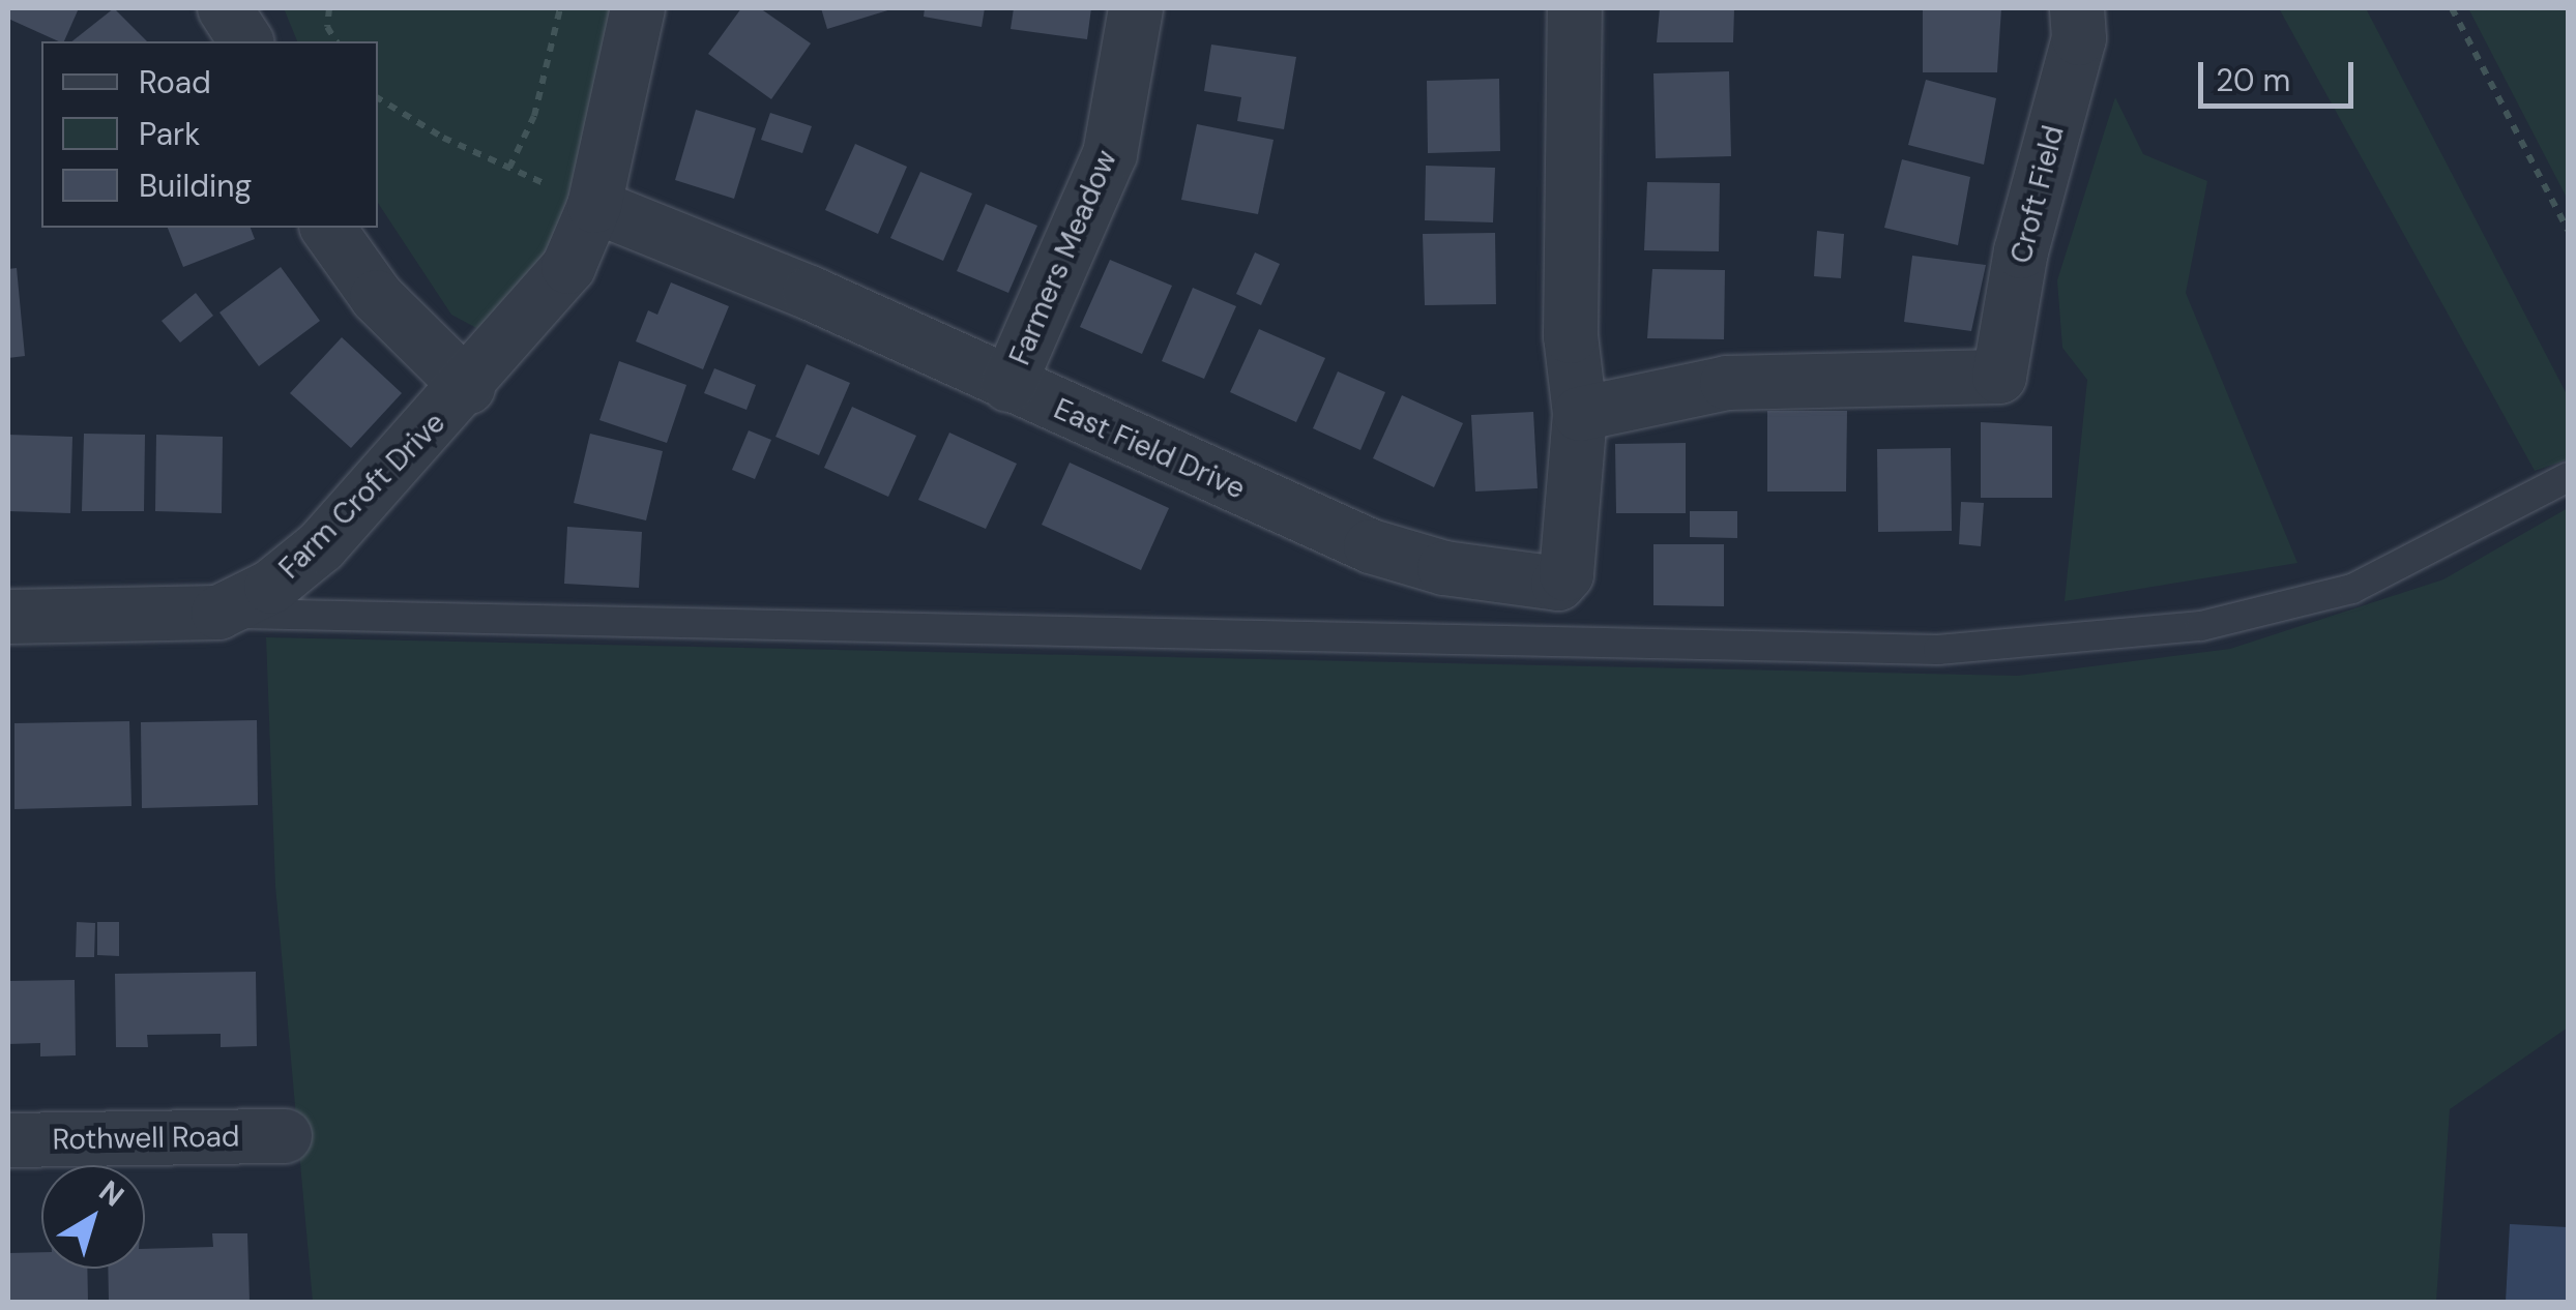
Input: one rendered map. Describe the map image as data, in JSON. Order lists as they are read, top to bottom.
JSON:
{
  "streets": {
    "street": [
      "Croft Field",
      "Farmers Meadow",
      "East Field Drive",
      "Farm Croft Drive",
      "Rothwell Road"
    ]
  },
  "crossings": [
    ["Croft Field", "East Field Drive"],
    ["Farmers Meadow", "East Field Drive"],
    ["East Field Drive", "Farm Croft Drive"]
  ],
  "legend": ["Road", "Park", "Building"],
  "scale_bar": "20 m",
  "north": "top right"
}
